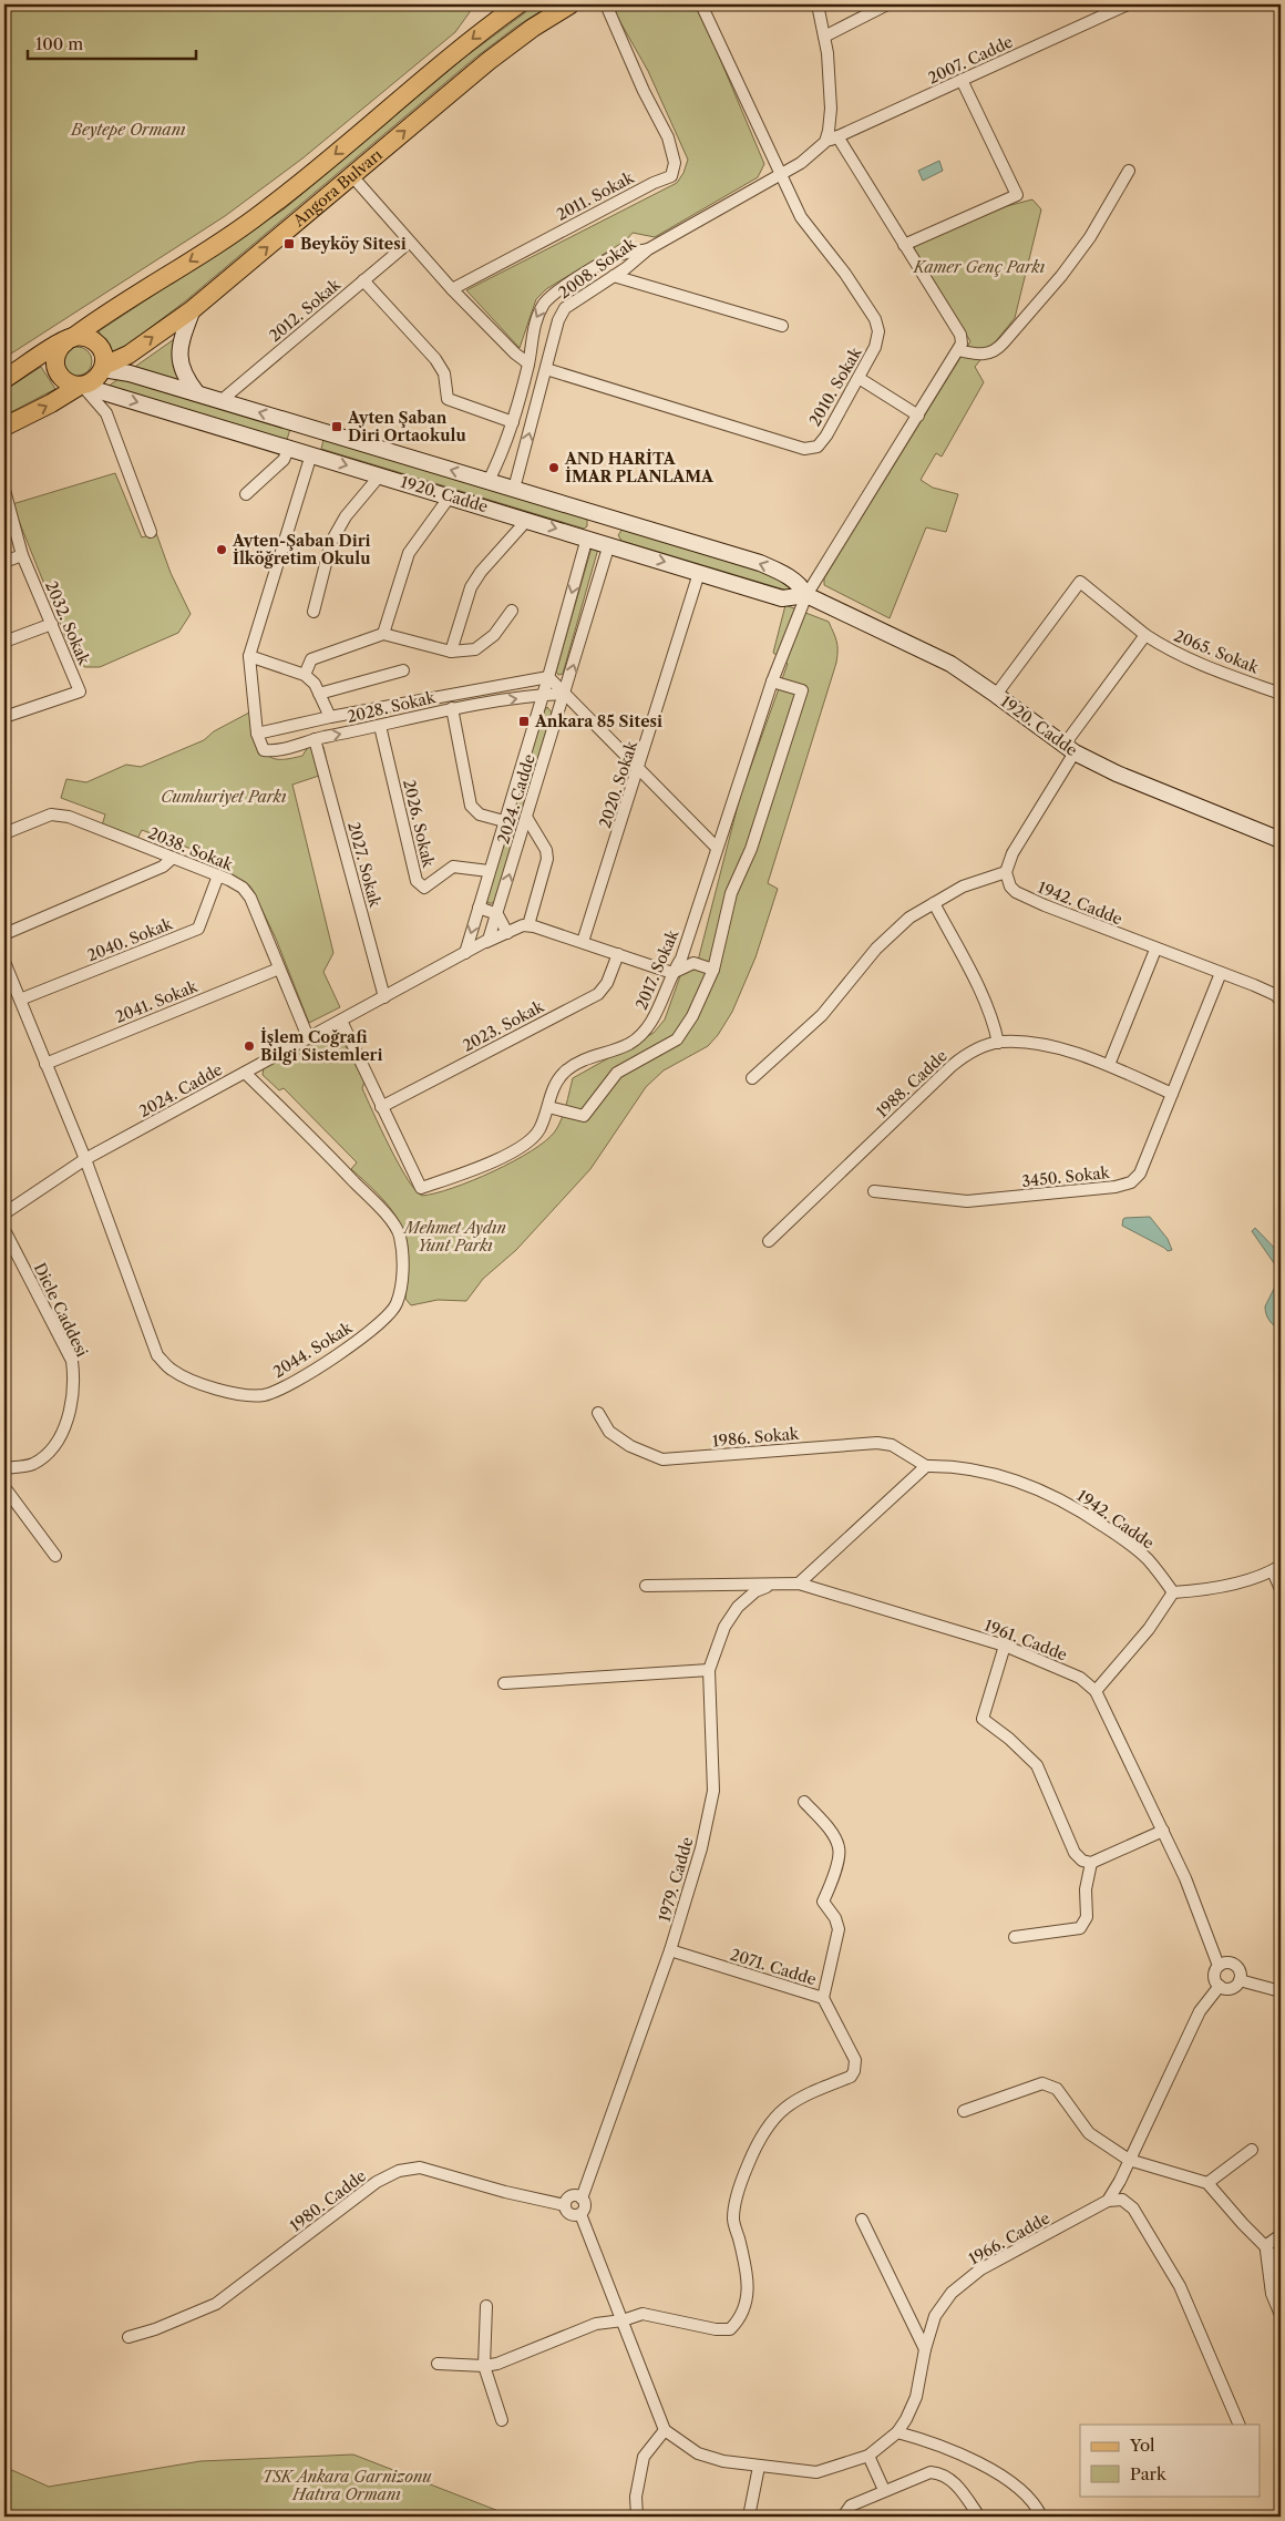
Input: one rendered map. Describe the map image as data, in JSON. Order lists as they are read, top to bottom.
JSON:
{
  "streets": {
    "main road": ["Angora Bulvarı", "1920. Cadde"],
    "street": [
      "2007. Cadde",
      "2011. Sokak",
      "2008. Sokak",
      "2012. Sokak",
      "2010. Sokak",
      "2032. Sokak",
      "2065. Sokak",
      "2028. Sokak",
      "2020. Sokak",
      "2024. Cadde",
      "2026. Sokak",
      "2038. Sokak",
      "2027. Sokak",
      "1942. Cadde",
      "2040. Sokak",
      "2017. Sokak",
      "2041. Sokak",
      "2023. Sokak",
      "1988. Cadde",
      "3450. Sokak",
      "Dicle Caddesi",
      "2044. Sokak",
      "1986. Sokak",
      "1961. Cadde",
      "1979. Cadde",
      "2071. Cadde",
      "1980. Cadde",
      "1966. Cadde"
    ]
  },
  "crossings": [
    ["2007. Cadde", "2008. Sokak"],
    ["Angora Bulvarı", "1920. Cadde"],
    ["2008. Sokak", "2010. Sokak"],
    ["2008. Sokak", "1920. Cadde"],
    ["2012. Sokak", "1920. Cadde"],
    ["1920. Cadde", "2065. Sokak"],
    ["1920. Cadde", "2020. Sokak"],
    ["1920. Cadde", "2024. Cadde"],
    ["1920. Cadde", "2017. Sokak"],
    ["2028. Sokak", "2024. Cadde"],
    ["2028. Sokak", "2026. Sokak"],
    ["2028. Sokak", "2027. Sokak"],
    ["2024. Cadde", "2026. Sokak"],
    ["2024. Cadde", "2038. Sokak"],
    ["2024. Cadde", "2027. Sokak"],
    ["2024. Cadde", "2017. Sokak"],
    ["2024. Cadde", "2044. Sokak"],
    ["2038. Sokak", "2040. Sokak"],
    ["2038. Sokak", "2041. Sokak"],
    ["1942. Cadde", "3450. Sokak"],
    ["1942. Cadde", "1986. Sokak"],
    ["2040. Sokak", "2044. Sokak"],
    ["2017. Sokak", "2023. Sokak"],
    ["2041. Sokak", "2044. Sokak"],
    ["1988. Cadde", "3450. Sokak"],
    ["1961. Cadde", "1979. Cadde"],
    ["1979. Cadde", "2071. Cadde"],
    ["1979. Cadde", "1980. Cadde"]
  ],
  "parks": [
    "Beytepe Ormanı",
    "Kamer Genç Parkı",
    "Cumhuriyet Parkı",
    "Mehmet Aydın Yunt Parkı",
    "TSK Ankara Garnizonu Hatıra Ormanı"
  ],
  "places": {
    "transit": ["Beyköy Sitesi", "Ayten Şaban Diri Ortaokulu", "Ankara 85 Sitesi"],
    "other": ["AND HARİTA İMAR PLANLAMA", "Ayten-Şaban Diri İlköğretim Okulu", "İşlem Coğrafi Bilgi Sistemleri"]
  },
  "legend": ["Yol", "Park"],
  "scale_bar": "100 m"
}
